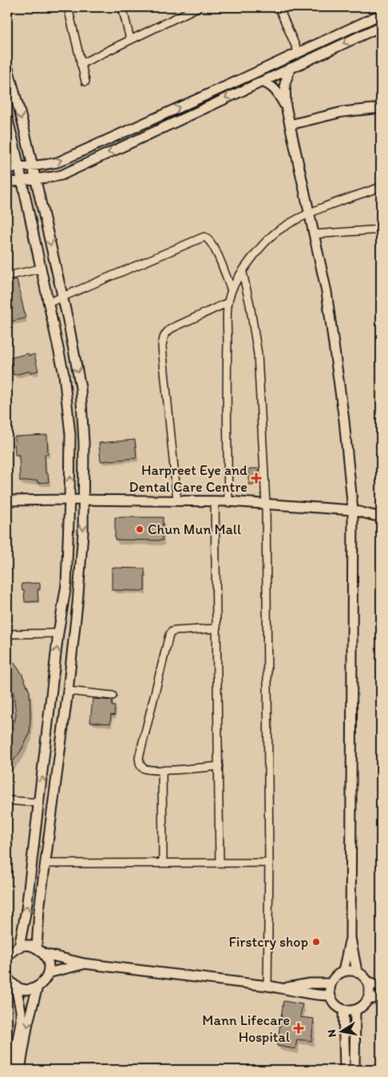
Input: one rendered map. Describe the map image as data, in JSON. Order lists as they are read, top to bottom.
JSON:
{
  "places": {
    "health": ["Harpreet Eye and Dental Care Centre", "Mann Lifecare Hospital"],
    "other": ["Chun Mun Mall", "Firstcry shop"]
  },
  "north": "left"
}
